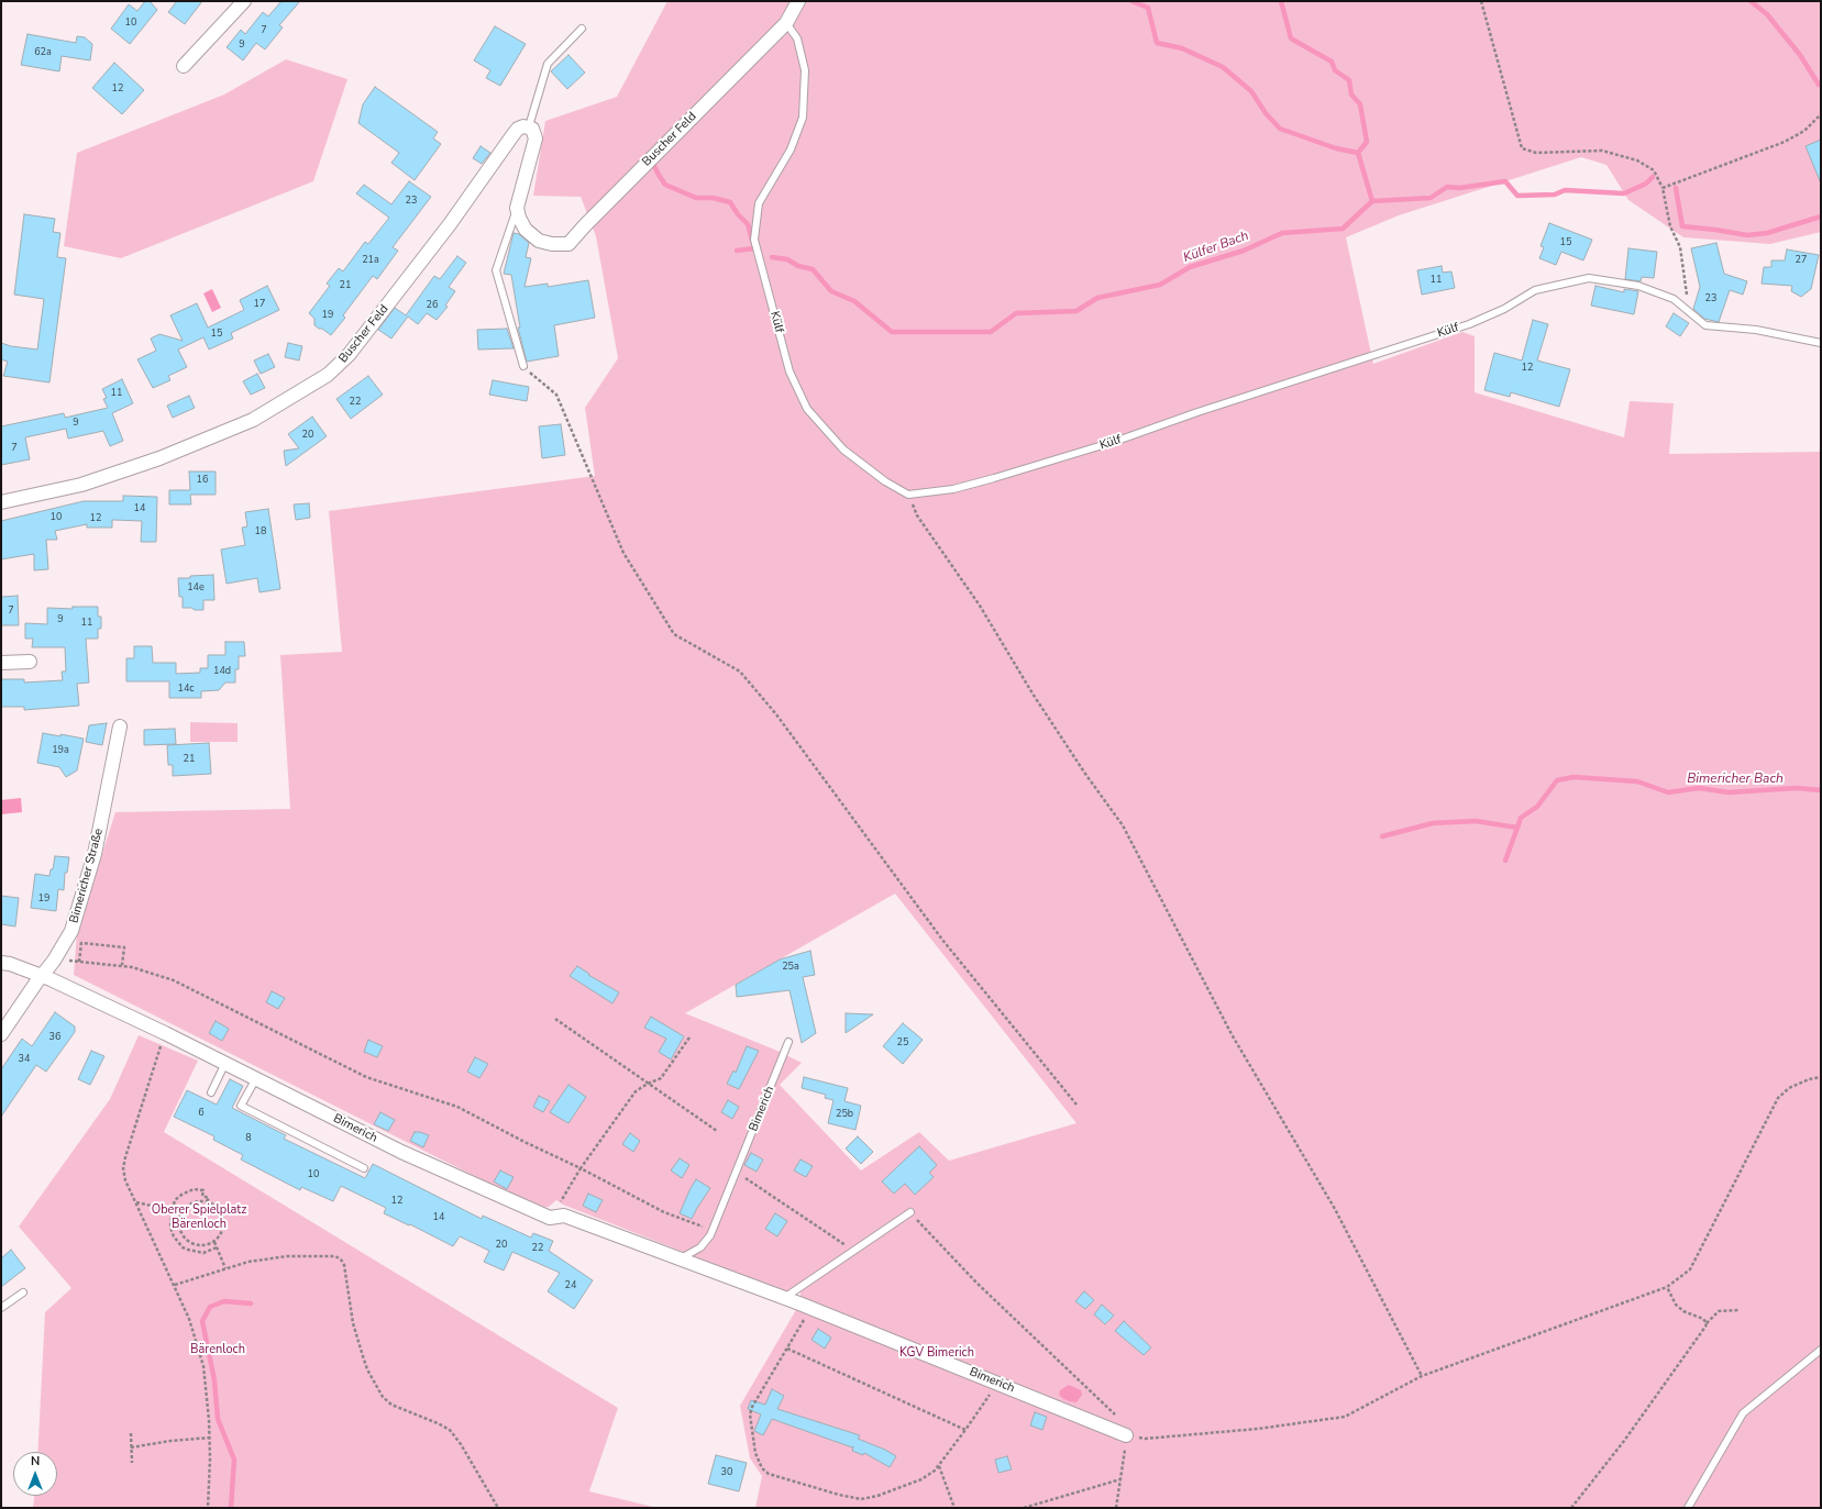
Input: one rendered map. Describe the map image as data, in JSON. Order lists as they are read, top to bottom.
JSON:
{
  "streets": {
    "street": ["Buscher Feld", "Bimericher Straße", "Bimerich"],
    "lane": ["Külf"]
  },
  "crossings": [
    ["Buscher Feld", "Külf"],
    ["Bimericher Straße", "Bimerich"]
  ],
  "water": ["Külfer Bach", "Bimericher Bach"],
  "parks": ["Oberer Spielplatz Bärenloch", "Bärenloch", "KGV Bimerich"],
  "house_numbers": [
    "10",
    "7",
    "9",
    "62a",
    "12",
    "23",
    "15",
    "21a",
    "27",
    "11",
    "21",
    "23",
    "17",
    "26",
    "19",
    "15",
    "12",
    "11",
    "22",
    "9",
    "20",
    "7",
    "16",
    "14",
    "10",
    "12",
    "18",
    "14e",
    "7",
    "9",
    "11",
    "14d",
    "14c",
    "19a",
    "21",
    "19",
    "25a",
    "36",
    "25",
    "34",
    "6",
    "25b",
    "8",
    "10",
    "12",
    "14",
    "20",
    "22",
    "24",
    "30"
  ],
  "north": "top"
}
